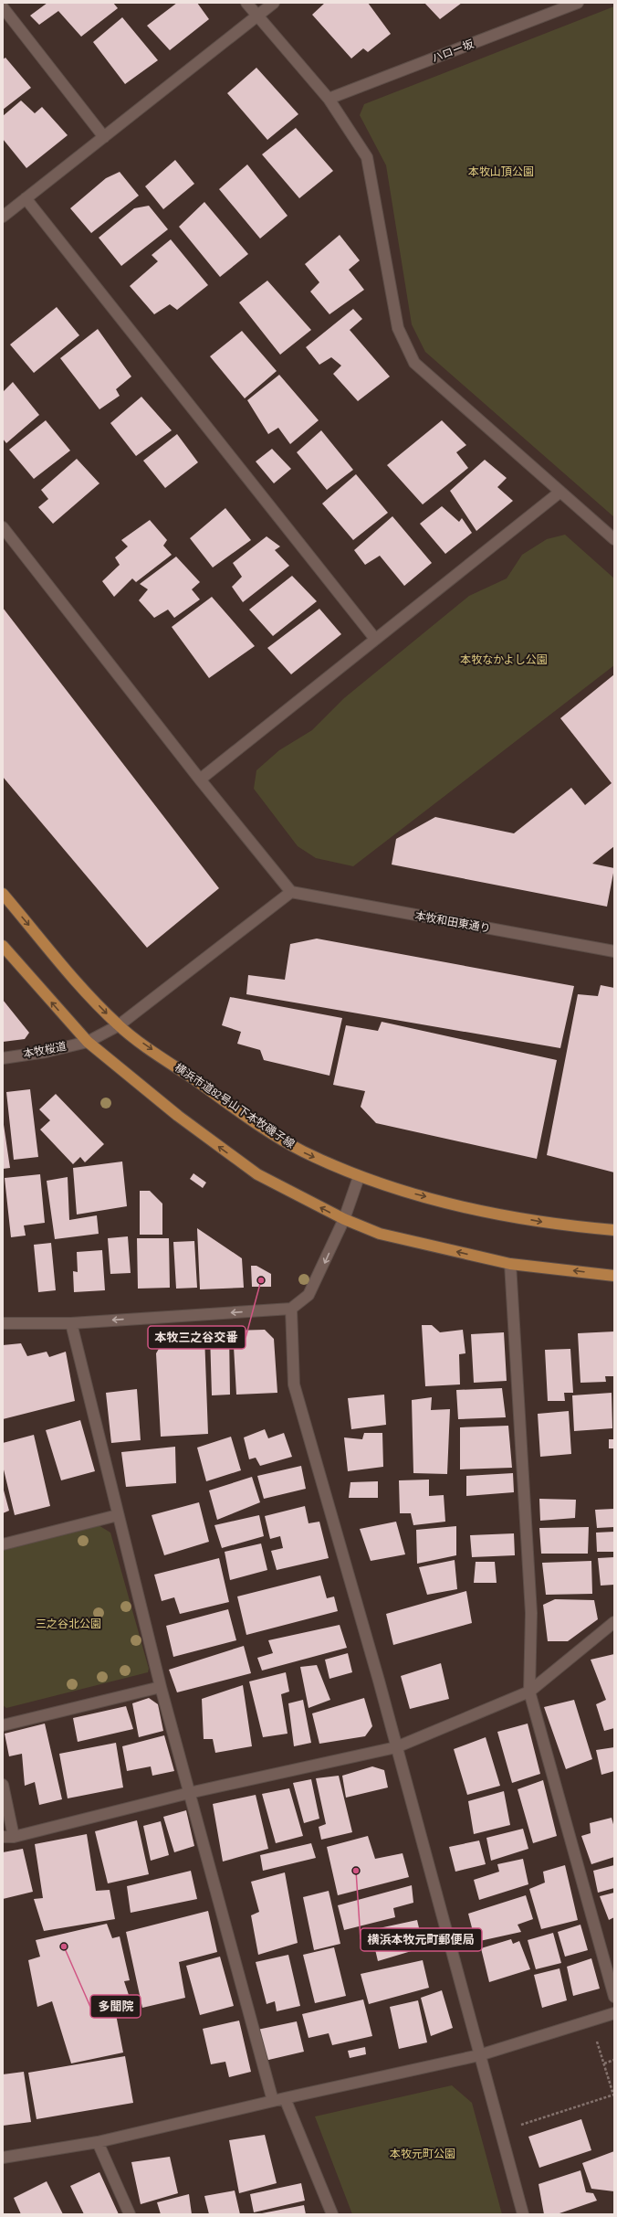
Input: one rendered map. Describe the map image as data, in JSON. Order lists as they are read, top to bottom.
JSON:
{
  "streets": {
    "main road": ["横浜市道82号山下本牧磯子線"],
    "street": ["ハロー坂", "本牧和田東通り", "本牧桜道"]
  },
  "crossings": [
    ["本牧和田東通り", "本牧桜道"],
    ["本牧桜道", "横浜市道82号山下本牧磯子線"]
  ],
  "parks": [
    "本牧山頂公園",
    "本牧なかよし公園",
    "三之谷北公園",
    "本牧元町公園"
  ],
  "places": ["本牧三之谷交番", "横浜本牧元町郵便局", "多聞院"]
}
